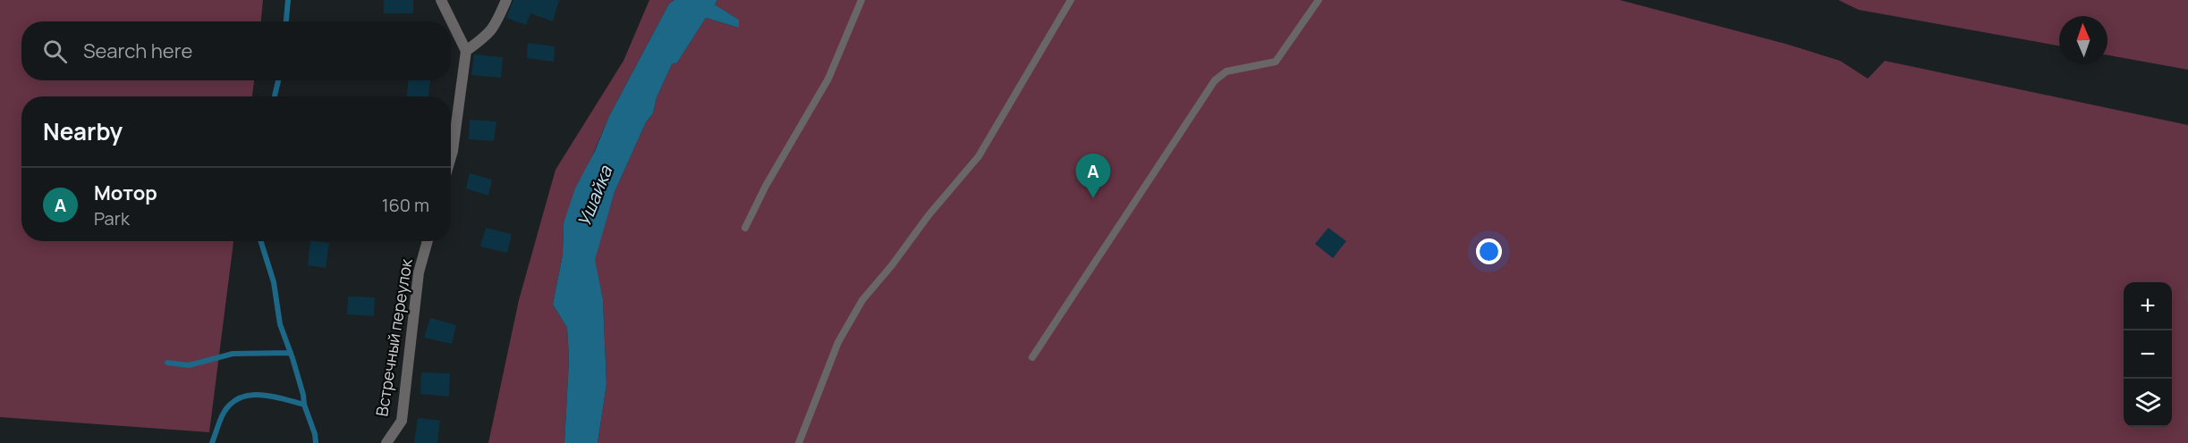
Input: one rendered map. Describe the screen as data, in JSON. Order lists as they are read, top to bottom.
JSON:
{
  "streets": {
    "street": ["Встречный переулок"]
  },
  "water": ["Ушайка"],
  "north": "top",
  "page": {
    "search": "Search here",
    "heading": "Nearby",
    "pins": "A",
    "list": [
      {
        "mark": "A",
        "name": "Мотор",
        "note": "Park",
        "value": "160 m"
      }
    ],
    "map_buttons": ["+", "−"]
  }
}
